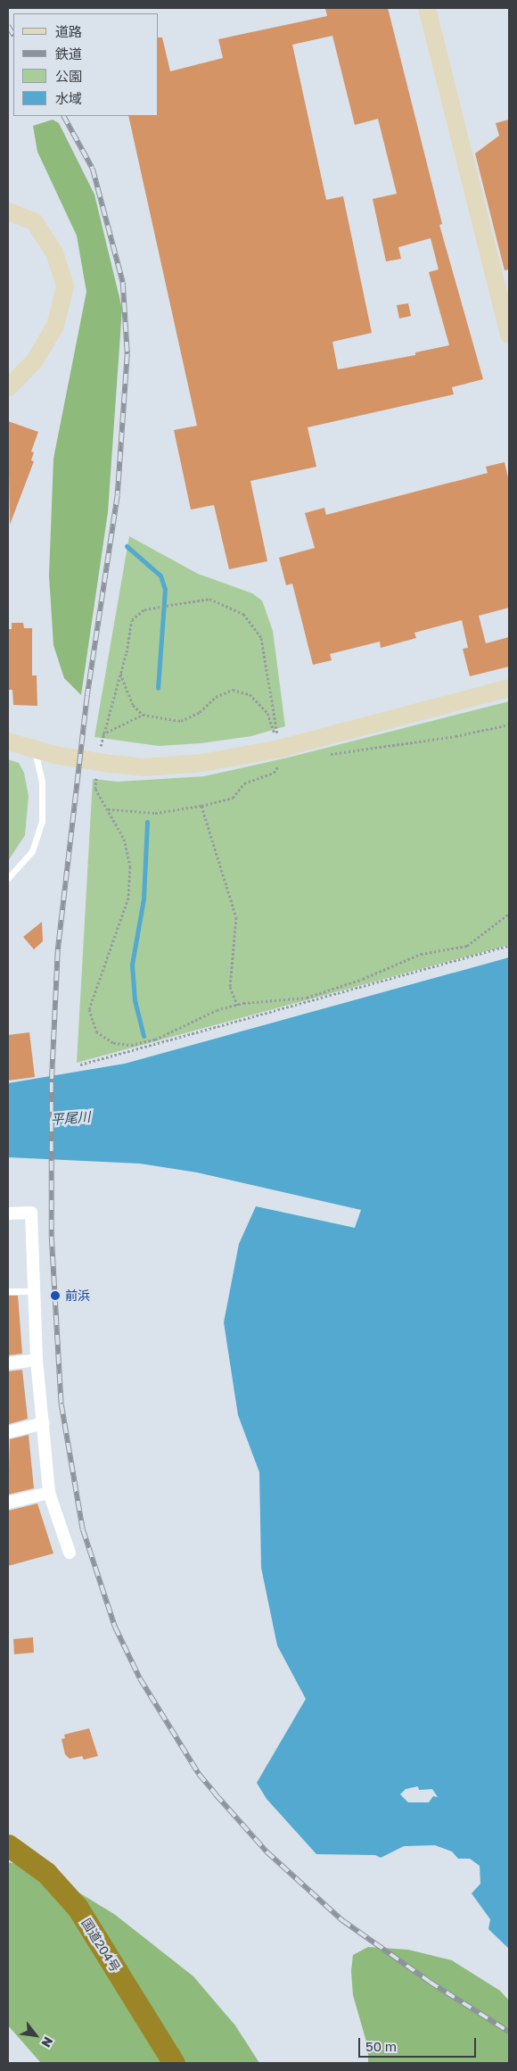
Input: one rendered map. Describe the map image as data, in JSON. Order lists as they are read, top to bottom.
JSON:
{
  "streets": {
    "highway": ["国道204号"]
  },
  "water": ["平尾川"],
  "places": ["前浜"],
  "legend": [
    "道路",
    "鉄道",
    "公園",
    "水域"
  ],
  "scale_bar": "50 m",
  "north": "bottom right"
}
